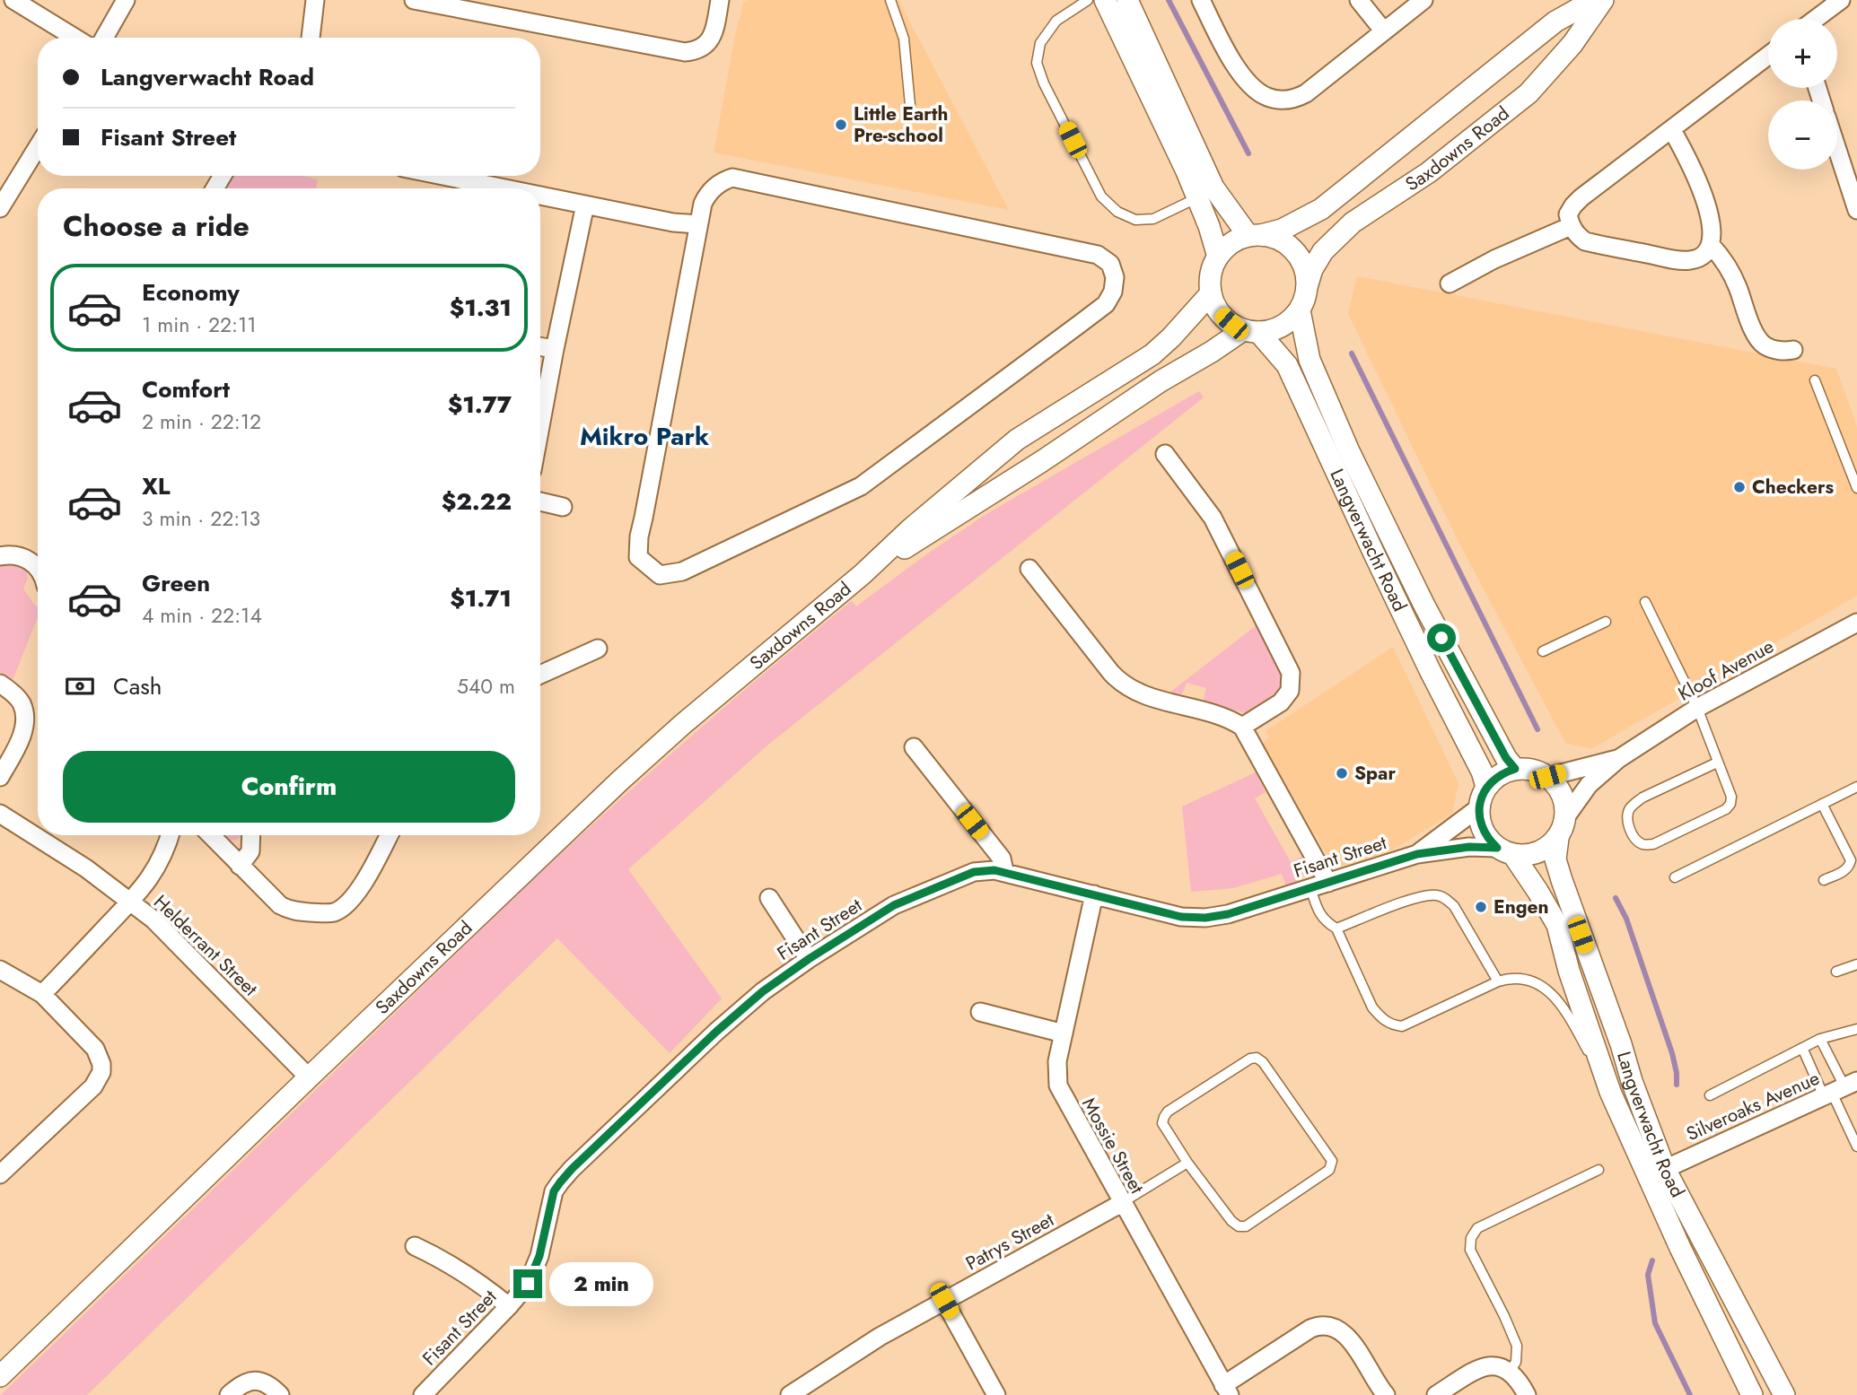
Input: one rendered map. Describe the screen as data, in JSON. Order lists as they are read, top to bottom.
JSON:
{
  "streets": {
    "street": [
      "Saxdowns Road",
      "Langverwacht Road",
      "Kloof Avenue",
      "Fisant Street",
      "Helderrant Street",
      "Silveroaks Avenue",
      "Mossie Street",
      "Patrys Street"
    ]
  },
  "crossings": [
    ["Saxdowns Road", "Langverwacht Road"],
    ["Saxdowns Road", "Helderrant Street"],
    ["Langverwacht Road", "Kloof Avenue"],
    ["Langverwacht Road", "Fisant Street"],
    ["Langverwacht Road", "Silveroaks Avenue"],
    ["Kloof Avenue", "Fisant Street"],
    ["Fisant Street", "Mossie Street"],
    ["Mossie Street", "Patrys Street"]
  ],
  "districts": ["Mikro Park"],
  "places": [
    "Little Earth Pre-school",
    "Checkers",
    "Spar",
    "Engen"
  ],
  "page": {
    "map_buttons": ["+", "−"],
    "banner": ["Langverwacht Road", "Fisant Street"],
    "heading": "Choose a ride",
    "list": [
      {
        "name": "Economy",
        "note": "1 min · 22:11",
        "value": "$1.31"
      },
      {
        "name": "Comfort",
        "note": "2 min · 22:12",
        "value": "$1.77"
      },
      {
        "name": "XL",
        "note": "3 min · 22:13",
        "value": "$2.22"
      },
      {
        "name": "Green",
        "note": "4 min · 22:14",
        "value": "$1.71"
      }
    ],
    "pay": ["Cash", "540 m"],
    "buttons": "Confirm",
    "bubble": "2 min"
  }
}
